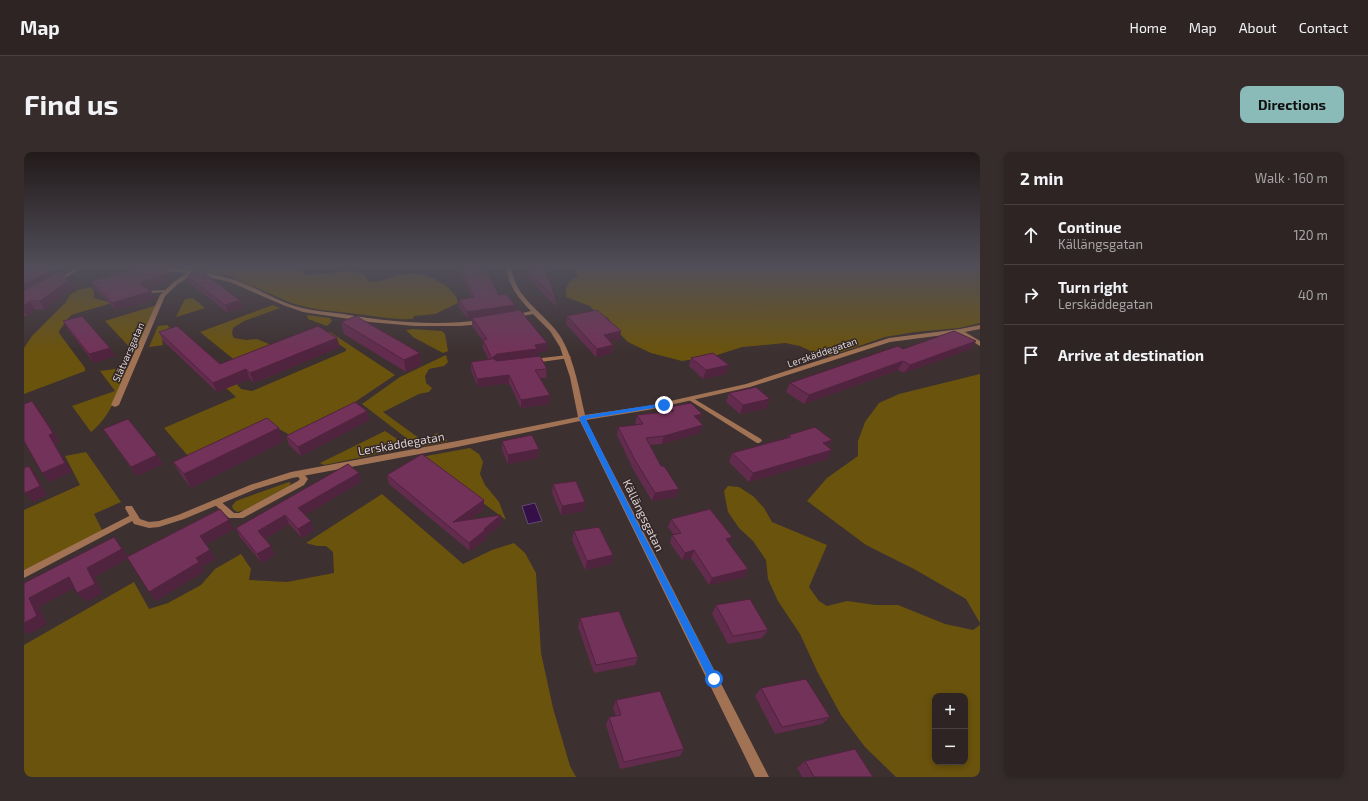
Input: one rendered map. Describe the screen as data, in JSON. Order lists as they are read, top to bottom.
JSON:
{
  "streets": {
    "street": ["Slätvarsgatan", "Lerskäddegatan", "Källängsgatan"]
  },
  "crossings": [
    ["Lerskäddegatan", "Källängsgatan"]
  ],
  "page": {
    "header": "Map",
    "nav": [
      "Home",
      "Map",
      "About",
      "Contact"
    ],
    "buttons": "Directions",
    "title": "Find us",
    "heading": ["2 min", "Walk · 160 m"],
    "list": [
      ["Continue", "Källängsgatan", "120 m"],
      ["Turn right", "Lerskäddegatan", "40 m"],
      "Arrive at destination"
    ],
    "map_buttons": ["+", "−"]
  }
}
